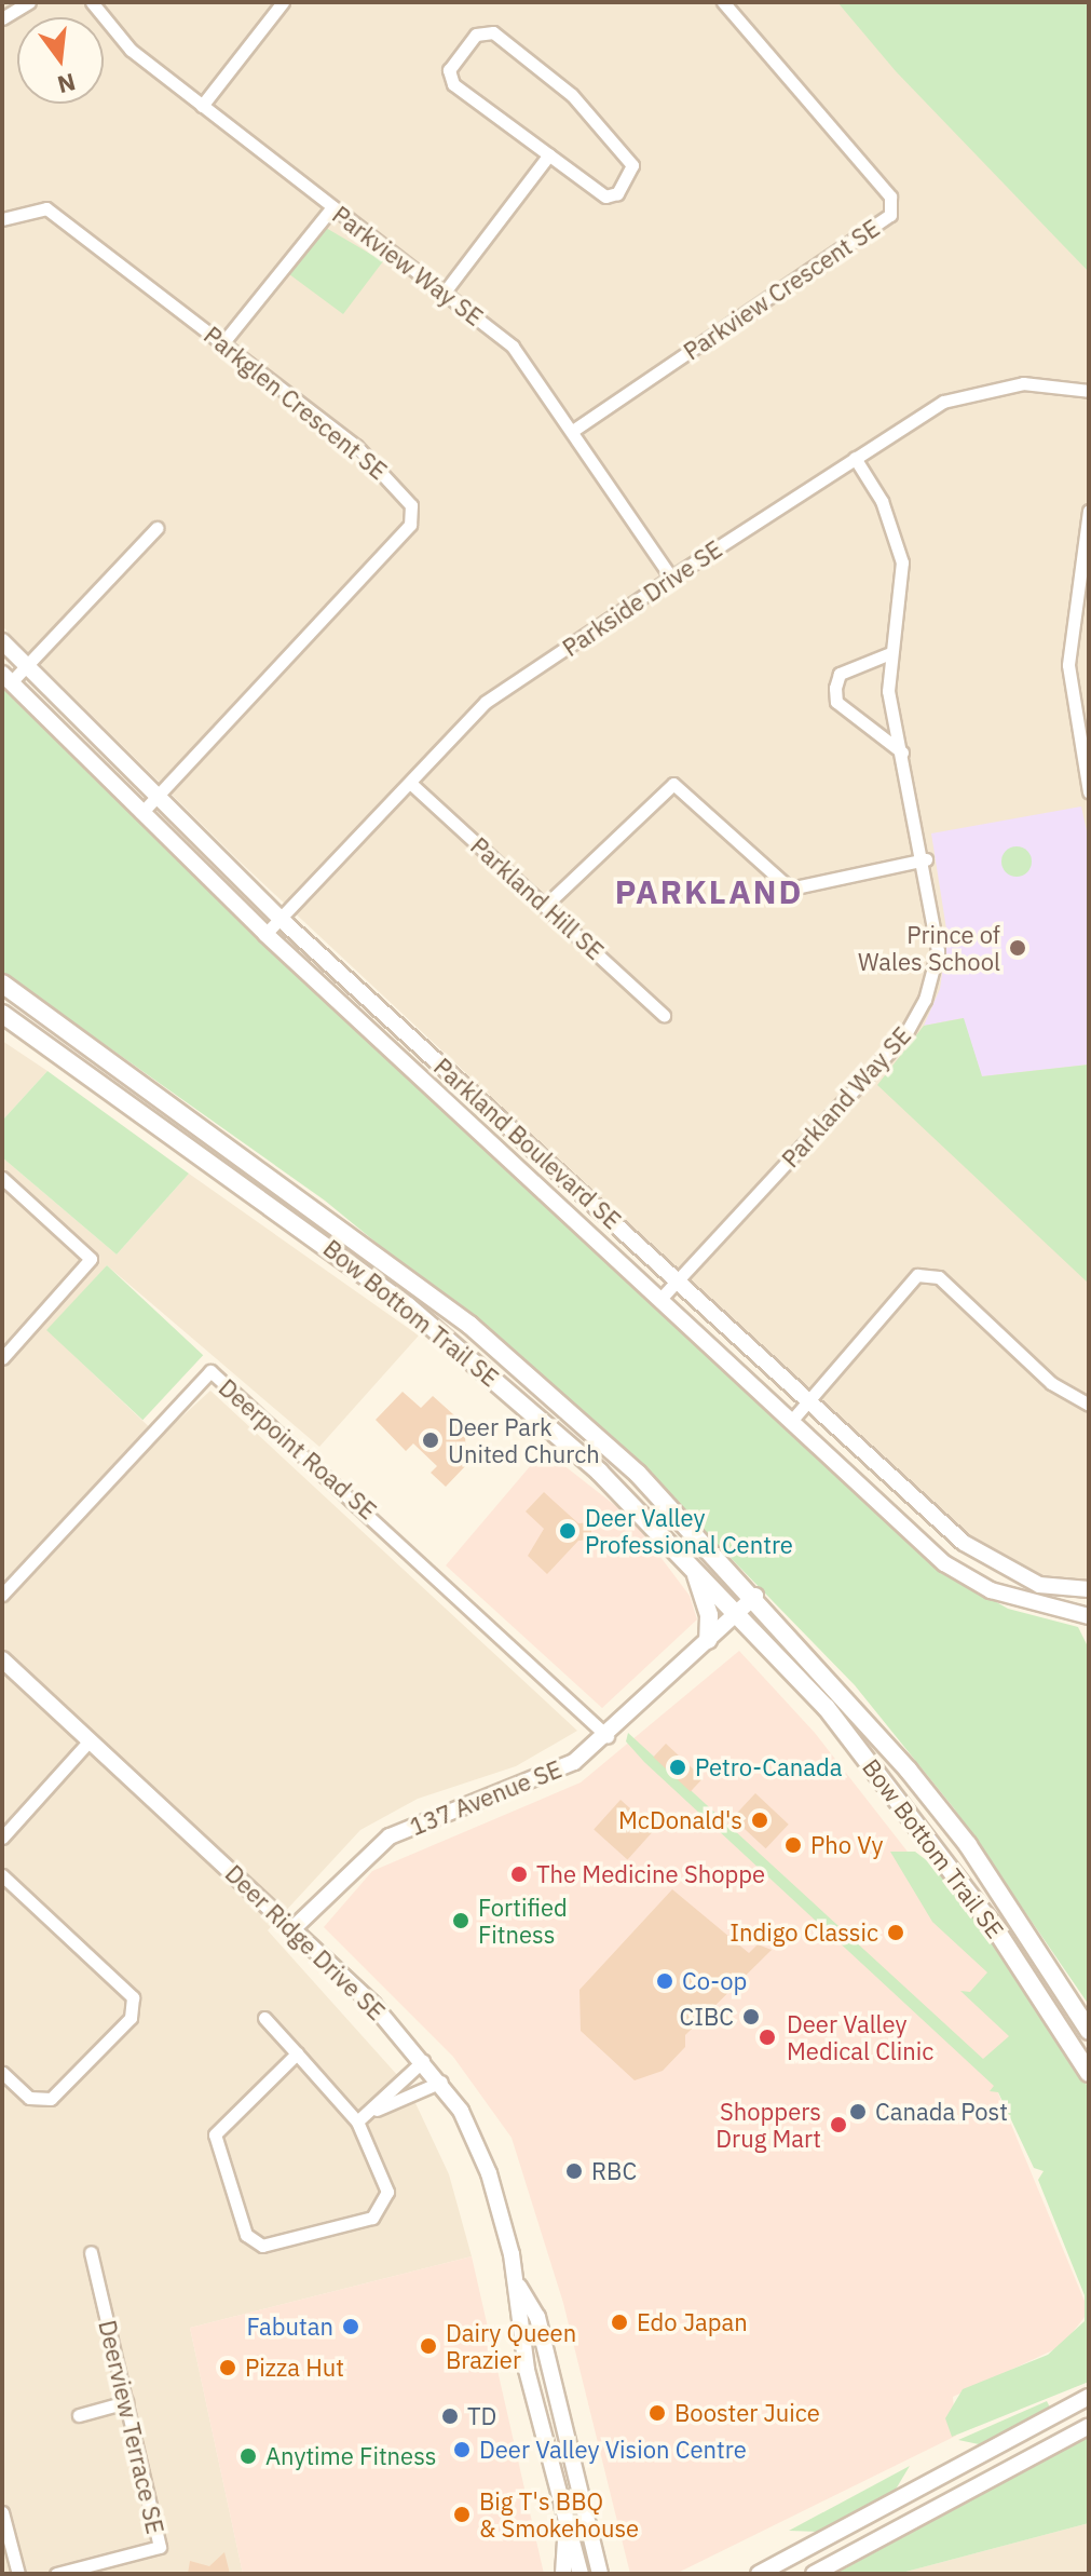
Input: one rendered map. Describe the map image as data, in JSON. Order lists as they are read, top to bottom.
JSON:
{
  "streets": {
    "main road": ["Bow Bottom Trail SE"],
    "street": [
      "Parkview Way SE",
      "Parkview Crescent SE",
      "Parkglen Crescent SE",
      "Parkside Drive SE",
      "Parkland Hill SE",
      "Parkland Way SE",
      "Parkland Boulevard SE",
      "Deerpoint Road SE",
      "137 Avenue SE",
      "Deer Ridge Drive SE",
      "Deerview Terrace SE"
    ]
  },
  "crossings": [
    ["Parkview Way SE", "Parkview Crescent SE"],
    ["Parkview Way SE", "Parkside Drive SE"],
    ["Parkglen Crescent SE", "Parkland Boulevard SE"],
    ["Parkside Drive SE", "Parkland Hill SE"],
    ["Parkside Drive SE", "Parkland Way SE"],
    ["Parkside Drive SE", "Parkland Boulevard SE"],
    ["Parkland Way SE", "Parkland Boulevard SE"],
    ["Bow Bottom Trail SE", "137 Avenue SE"],
    ["Deerpoint Road SE", "137 Avenue SE"],
    ["137 Avenue SE", "Deer Ridge Drive SE"]
  ],
  "districts": ["PARKLAND"],
  "places": [
    "Prince of Wales School",
    "Deer Park United Church",
    "Deer Valley Professional Centre",
    "Petro-Canada",
    "McDonald's",
    "Pho Vy",
    "The Medicine Shoppe",
    "Fortified Fitness",
    "Indigo Classic",
    "Co-op",
    "CIBC",
    "Deer Valley Medical Clinic",
    "Canada Post",
    "Shoppers Drug Mart",
    "RBC",
    "Edo Japan",
    "Fabutan",
    "Dairy Queen Brazier",
    "Pizza Hut",
    "Booster Juice",
    "TD",
    "Deer Valley Vision Centre",
    "Anytime Fitness",
    "Big T's BBQ & Smokehouse"
  ],
  "north": "bottom"
}
